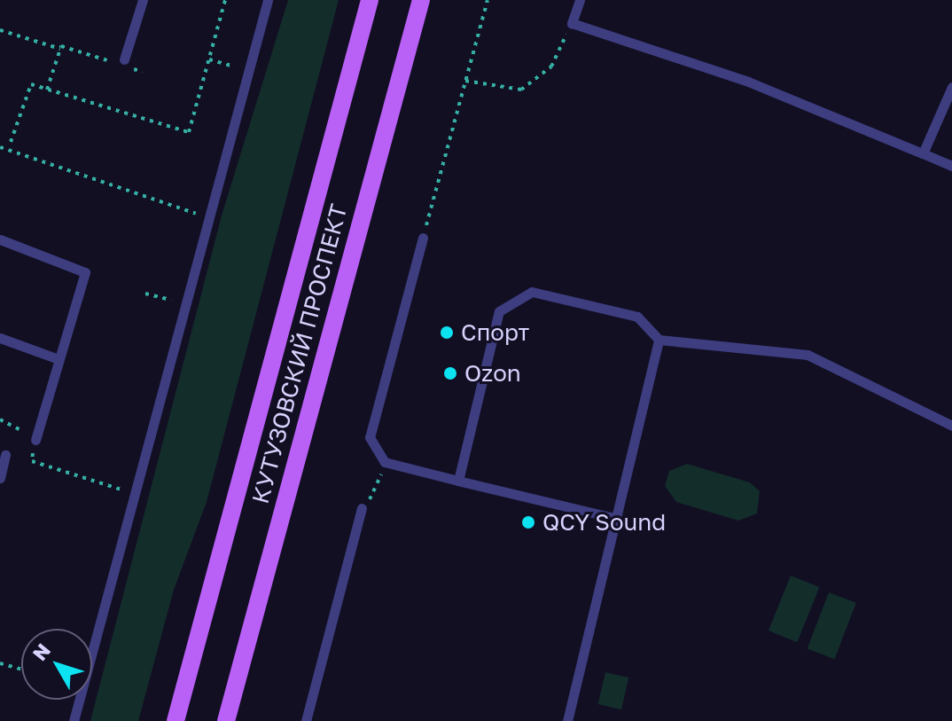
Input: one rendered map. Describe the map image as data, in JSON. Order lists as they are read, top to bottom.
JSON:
{
  "streets": {
    "main road": ["КУТУЗОВСКИЙ ПРОСПЕКТ"]
  },
  "places": ["Спорт", "Ozon", "QCY Sound"],
  "north": "top left"
}
